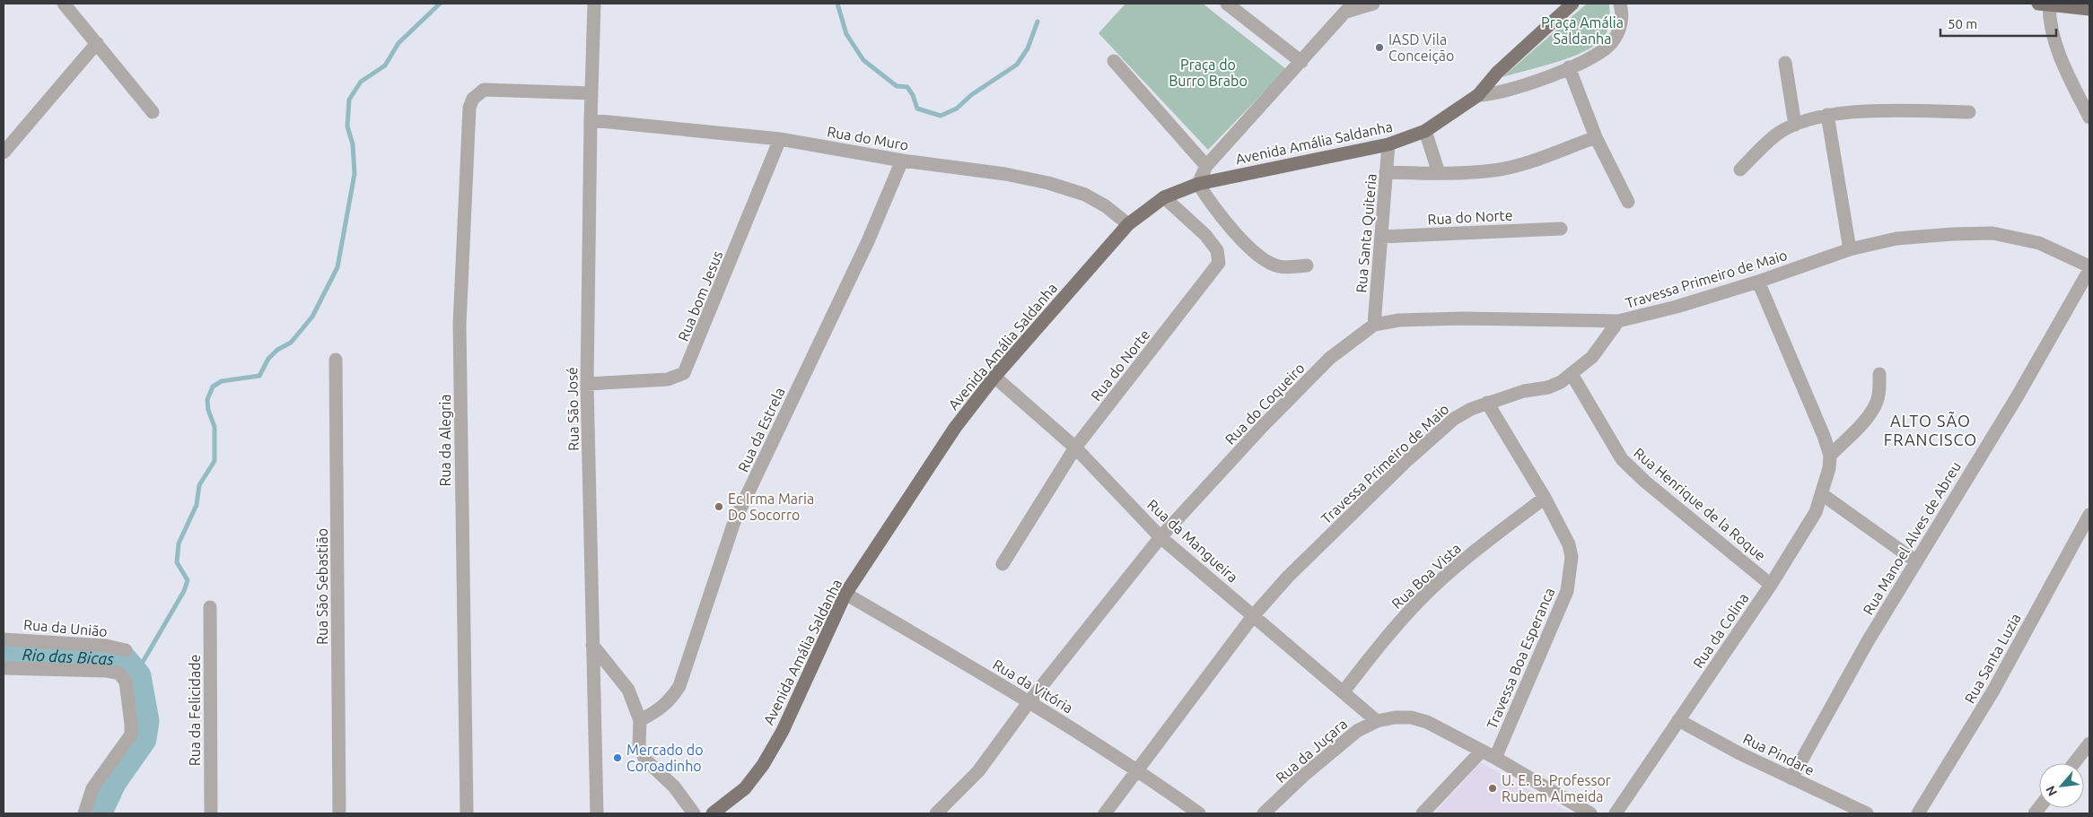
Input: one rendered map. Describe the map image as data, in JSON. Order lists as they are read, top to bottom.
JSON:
{
  "streets": {
    "main road": ["Avenida Amália Saldanha"],
    "street": [
      "Rua do Muro",
      "Rua do Norte",
      "Rua Santa Quiteria",
      "Travessa Primeiro de Maio",
      "Rua bom Jesus",
      "Rua do Coqueiro",
      "Rua São José",
      "Rua da Estrela",
      "Rua da Alegria",
      "Rua Henrique de la Roque",
      "Rua Manoel Alves de Abreu",
      "Rua da Mangueira",
      "Rua Boa Vista",
      "Rua São Sebastião",
      "Rua da União",
      "Rua da Colina",
      "Travessa Boa Esperanca",
      "Rua Santa Luzia",
      "Rua da Vitória",
      "Rua da Felicidade",
      "Rua da Juçara",
      "Rua Pindare"
    ]
  },
  "crossings": [
    ["Rua do Muro", "Avenida Amália Saldanha"],
    ["Rua do Muro", "Rua bom Jesus"],
    ["Rua do Muro", "Rua São José"],
    ["Rua do Muro", "Rua da Estrela"],
    ["Avenida Amália Saldanha", "Rua do Norte"],
    ["Avenida Amália Saldanha", "Rua Santa Quiteria"],
    ["Avenida Amália Saldanha", "Rua da Mangueira"],
    ["Avenida Amália Saldanha", "Rua da Vitória"],
    ["Rua do Norte", "Rua Santa Quiteria"],
    ["Rua do Norte", "Rua da Mangueira"],
    ["Rua Santa Quiteria", "Rua do Coqueiro"],
    ["Travessa Primeiro de Maio", "Rua do Coqueiro"],
    ["Travessa Primeiro de Maio", "Rua Henrique de la Roque"],
    ["Travessa Primeiro de Maio", "Rua Manoel Alves de Abreu"],
    ["Travessa Primeiro de Maio", "Rua da Mangueira"],
    ["Travessa Primeiro de Maio", "Travessa Boa Esperanca"],
    ["Travessa Primeiro de Maio", "Rua da Vitória"],
    ["Rua bom Jesus", "Rua São José"],
    ["Rua do Coqueiro", "Rua da Mangueira"],
    ["Rua do Coqueiro", "Rua da Vitória"],
    ["Rua São José", "Rua da Alegria"],
    ["Rua Henrique de la Roque", "Rua da Colina"],
    ["Rua Manoel Alves de Abreu", "Rua Pindare"],
    ["Rua da Mangueira", "Rua Boa Vista"],
    ["Rua da Mangueira", "Rua da Juçara"],
    ["Rua Boa Vista", "Travessa Boa Esperanca"],
    ["Rua da Colina", "Rua Pindare"]
  ],
  "districts": ["ALTO SÃO FRANCISCO"],
  "water": ["Rio das Bicas"],
  "parks": ["Praça Amália Saldanha", "Praça do Burro Brabo"],
  "places": [
    "IASD Vila Conceição",
    "Ec Irma Maria Do Socorro",
    "Mercado do Coroadinho",
    "U. E. B. Professor Rubem Almeida"
  ],
  "scale_bar": "50 m",
  "north": "bottom left"
}
